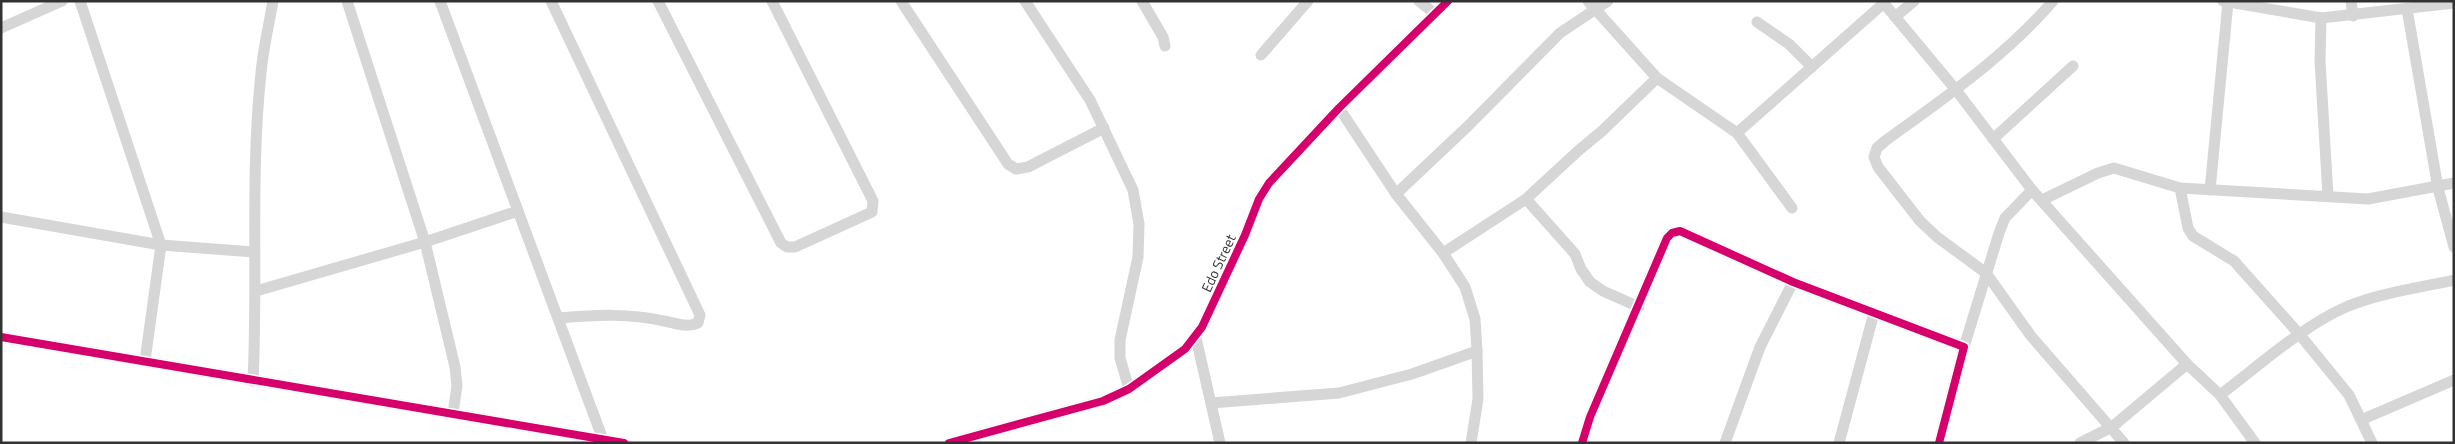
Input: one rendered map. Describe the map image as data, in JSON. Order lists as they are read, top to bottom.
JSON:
{
  "streets": {
    "street": ["Edo Street"]
  }
}
